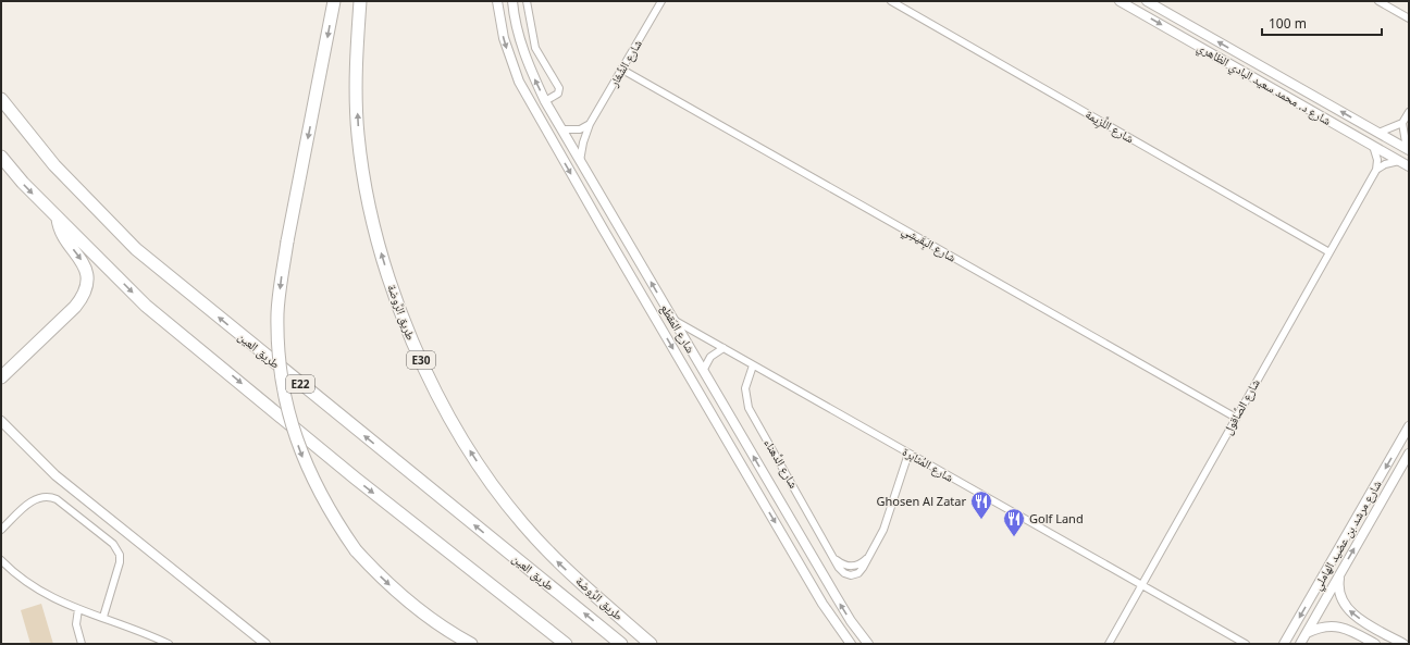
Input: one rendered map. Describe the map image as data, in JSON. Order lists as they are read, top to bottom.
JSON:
{
  "streets": {
    "highway": [
      "طريق الرَّوضة",
      "طريق العين",
      "E30",
      "E22"
    ],
    "street": [
      "شارع الشِّغار",
      "شارع د. محمد سعيد البادي الظاهري",
      "شارع اللِّزِيمة",
      "شارع البِقَيشِي",
      "شارع المَقطَع",
      "شارع الصَّاقول",
      "شارع الدَّهناء",
      "شارع المُثابَرة",
      "شارع مرشد بن عضيد الهاملي"
    ]
  },
  "crossings": [
    ["شارع الشِّغار", "شارع البِقَيشِي"],
    ["شارع الشِّغار", "شارع المَقطَع"],
    ["شارع اللِّزِيمة", "شارع الصَّاقول"],
    ["شارع البِقَيشِي", "شارع الصَّاقول"],
    ["شارع المَقطَع", "شارع المُثابَرة"],
    ["شارع الصَّاقول", "شارع المُثابَرة"],
    ["شارع الدَّهناء", "شارع المُثابَرة"]
  ],
  "one_way": ["طريق الرَّوضة"],
  "places": {
    "restaurant": ["Ghosen Al Zatar", "Golf Land"]
  },
  "scale_bar": "100 m"
}
